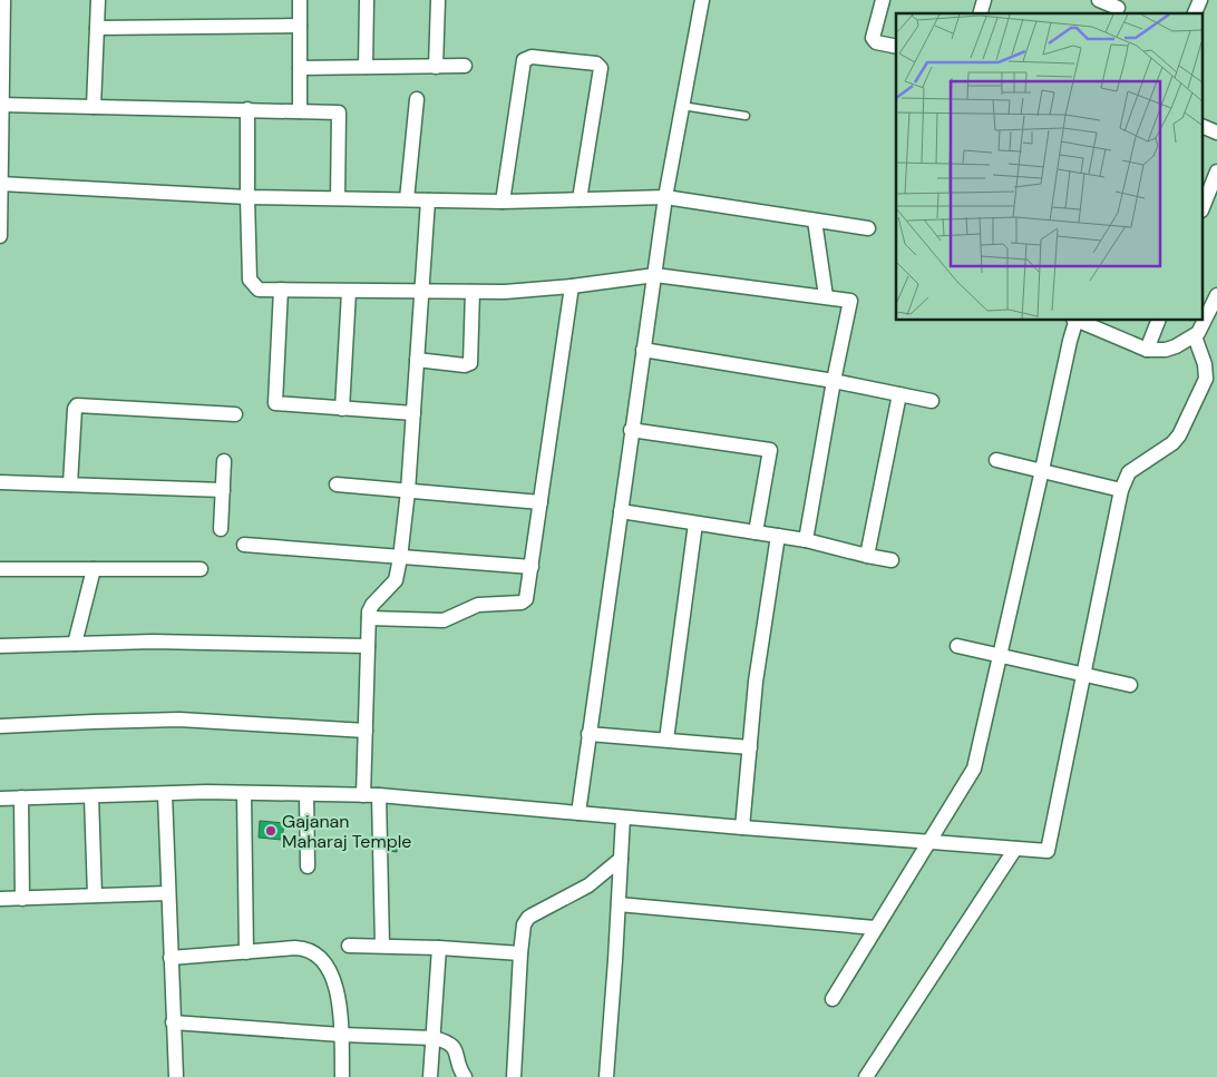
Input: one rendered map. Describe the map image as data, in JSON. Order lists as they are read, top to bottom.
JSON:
{
  "places": ["Gajanan Maharaj Temple"]
}
